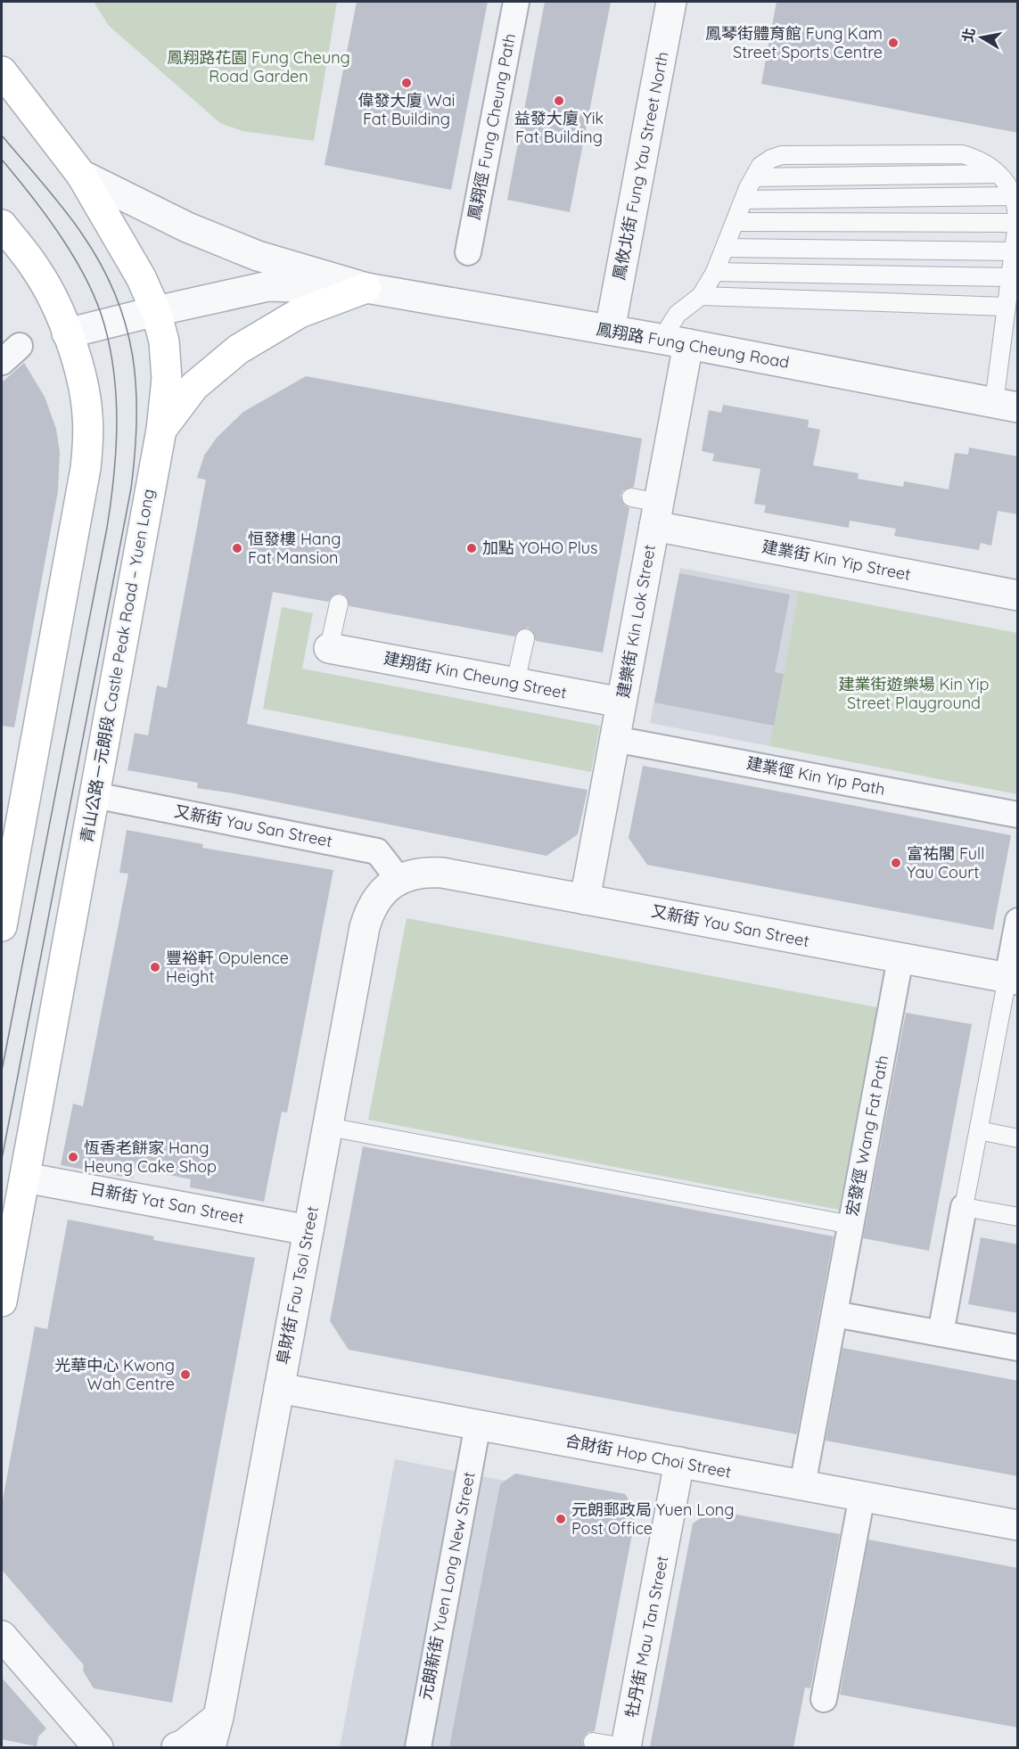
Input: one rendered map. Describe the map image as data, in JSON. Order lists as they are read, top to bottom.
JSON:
{
  "streets": {
    "main road": ["青山公路－元朗段 Castle Peak Road – Yuen Long"],
    "street": [
      "鳳翔徑 Fung Cheung Path",
      "鳳攸北街 Fung Yau Street North",
      "鳳翔路 Fung Cheung Road",
      "建業街 Kin Yip Street",
      "建樂街 Kin Lok Street",
      "建翔街 Kin Cheung Street",
      "建業徑 Kin Yip Path",
      "又新街 Yau San Street",
      "宏發徑 Wang Fat Path",
      "日新街 Yat San Street",
      "阜財街 Fau Tsoi Street",
      "合財街 Hop Choi Street",
      "元朗新街 Yuen Long New Street",
      "牡丹街 Mau Tan Street"
    ]
  },
  "crossings": [
    ["鳳攸北街 Fung Yau Street North", "鳳翔路 Fung Cheung Road"],
    ["鳳翔路 Fung Cheung Road", "建樂街 Kin Lok Street"],
    ["鳳翔路 Fung Cheung Road", "青山公路－元朗段 Castle Peak Road – Yuen Long"],
    ["建業街 Kin Yip Street", "建樂街 Kin Lok Street"],
    ["建樂街 Kin Lok Street", "建翔街 Kin Cheung Street"],
    ["建樂街 Kin Lok Street", "建業徑 Kin Yip Path"],
    ["建樂街 Kin Lok Street", "又新街 Yau San Street"],
    ["青山公路－元朗段 Castle Peak Road – Yuen Long", "又新街 Yau San Street"],
    ["青山公路－元朗段 Castle Peak Road – Yuen Long", "日新街 Yat San Street"],
    ["又新街 Yau San Street", "宏發徑 Wang Fat Path"],
    ["又新街 Yau San Street", "阜財街 Fau Tsoi Street"],
    ["宏發徑 Wang Fat Path", "合財街 Hop Choi Street"],
    ["日新街 Yat San Street", "阜財街 Fau Tsoi Street"],
    ["阜財街 Fau Tsoi Street", "合財街 Hop Choi Street"],
    ["合財街 Hop Choi Street", "元朗新街 Yuen Long New Street"],
    ["合財街 Hop Choi Street", "牡丹街 Mau Tan Street"]
  ],
  "parks": ["鳳翔路花園 Fung Cheung Road Garden", "建業街遊樂場 Kin Yip Street Playground"],
  "places": [
    "鳳琴街體育館 Fung Kam Street Sports Centre",
    "偉發大廈 Wai Fat Building",
    "益發大廈 Yik Fat Building",
    "恒發樓 Hang Fat Mansion",
    "加點 YOHO Plus",
    "富祐閣 Full Yau Court",
    "豐裕軒 Opulence Height",
    "恆香老餅家 Hang Heung Cake Shop",
    "光華中心 Kwong Wah Centre",
    "元朗郵政局 Yuen Long Post Office"
  ],
  "north": "left"
}
